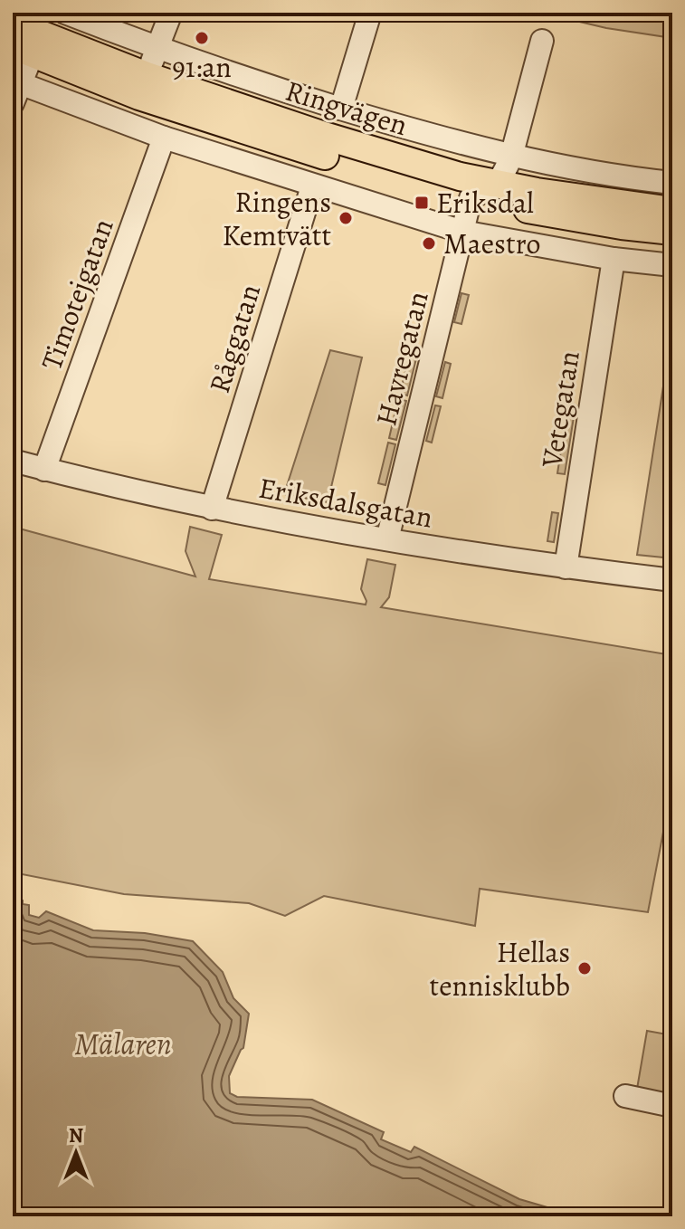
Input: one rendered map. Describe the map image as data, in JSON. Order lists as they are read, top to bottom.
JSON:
{
  "streets": {
    "main road": ["Ringvägen"],
    "street": [
      "Timotejgatan",
      "Råggatan",
      "Havregatan",
      "Vetegatan",
      "Eriksdalsgatan"
    ]
  },
  "crossings": [
    ["Ringvägen", "Havregatan"],
    ["Timotejgatan", "Eriksdalsgatan"],
    ["Råggatan", "Eriksdalsgatan"],
    ["Havregatan", "Eriksdalsgatan"],
    ["Vetegatan", "Eriksdalsgatan"]
  ],
  "water": ["Mälaren"],
  "places": {
    "other": [
      "91:an",
      "Ringens Kemtvätt",
      "Maestro",
      "Hellas tennisklubb"
    ],
    "transit": ["Eriksdal"]
  },
  "north": "top"
}
